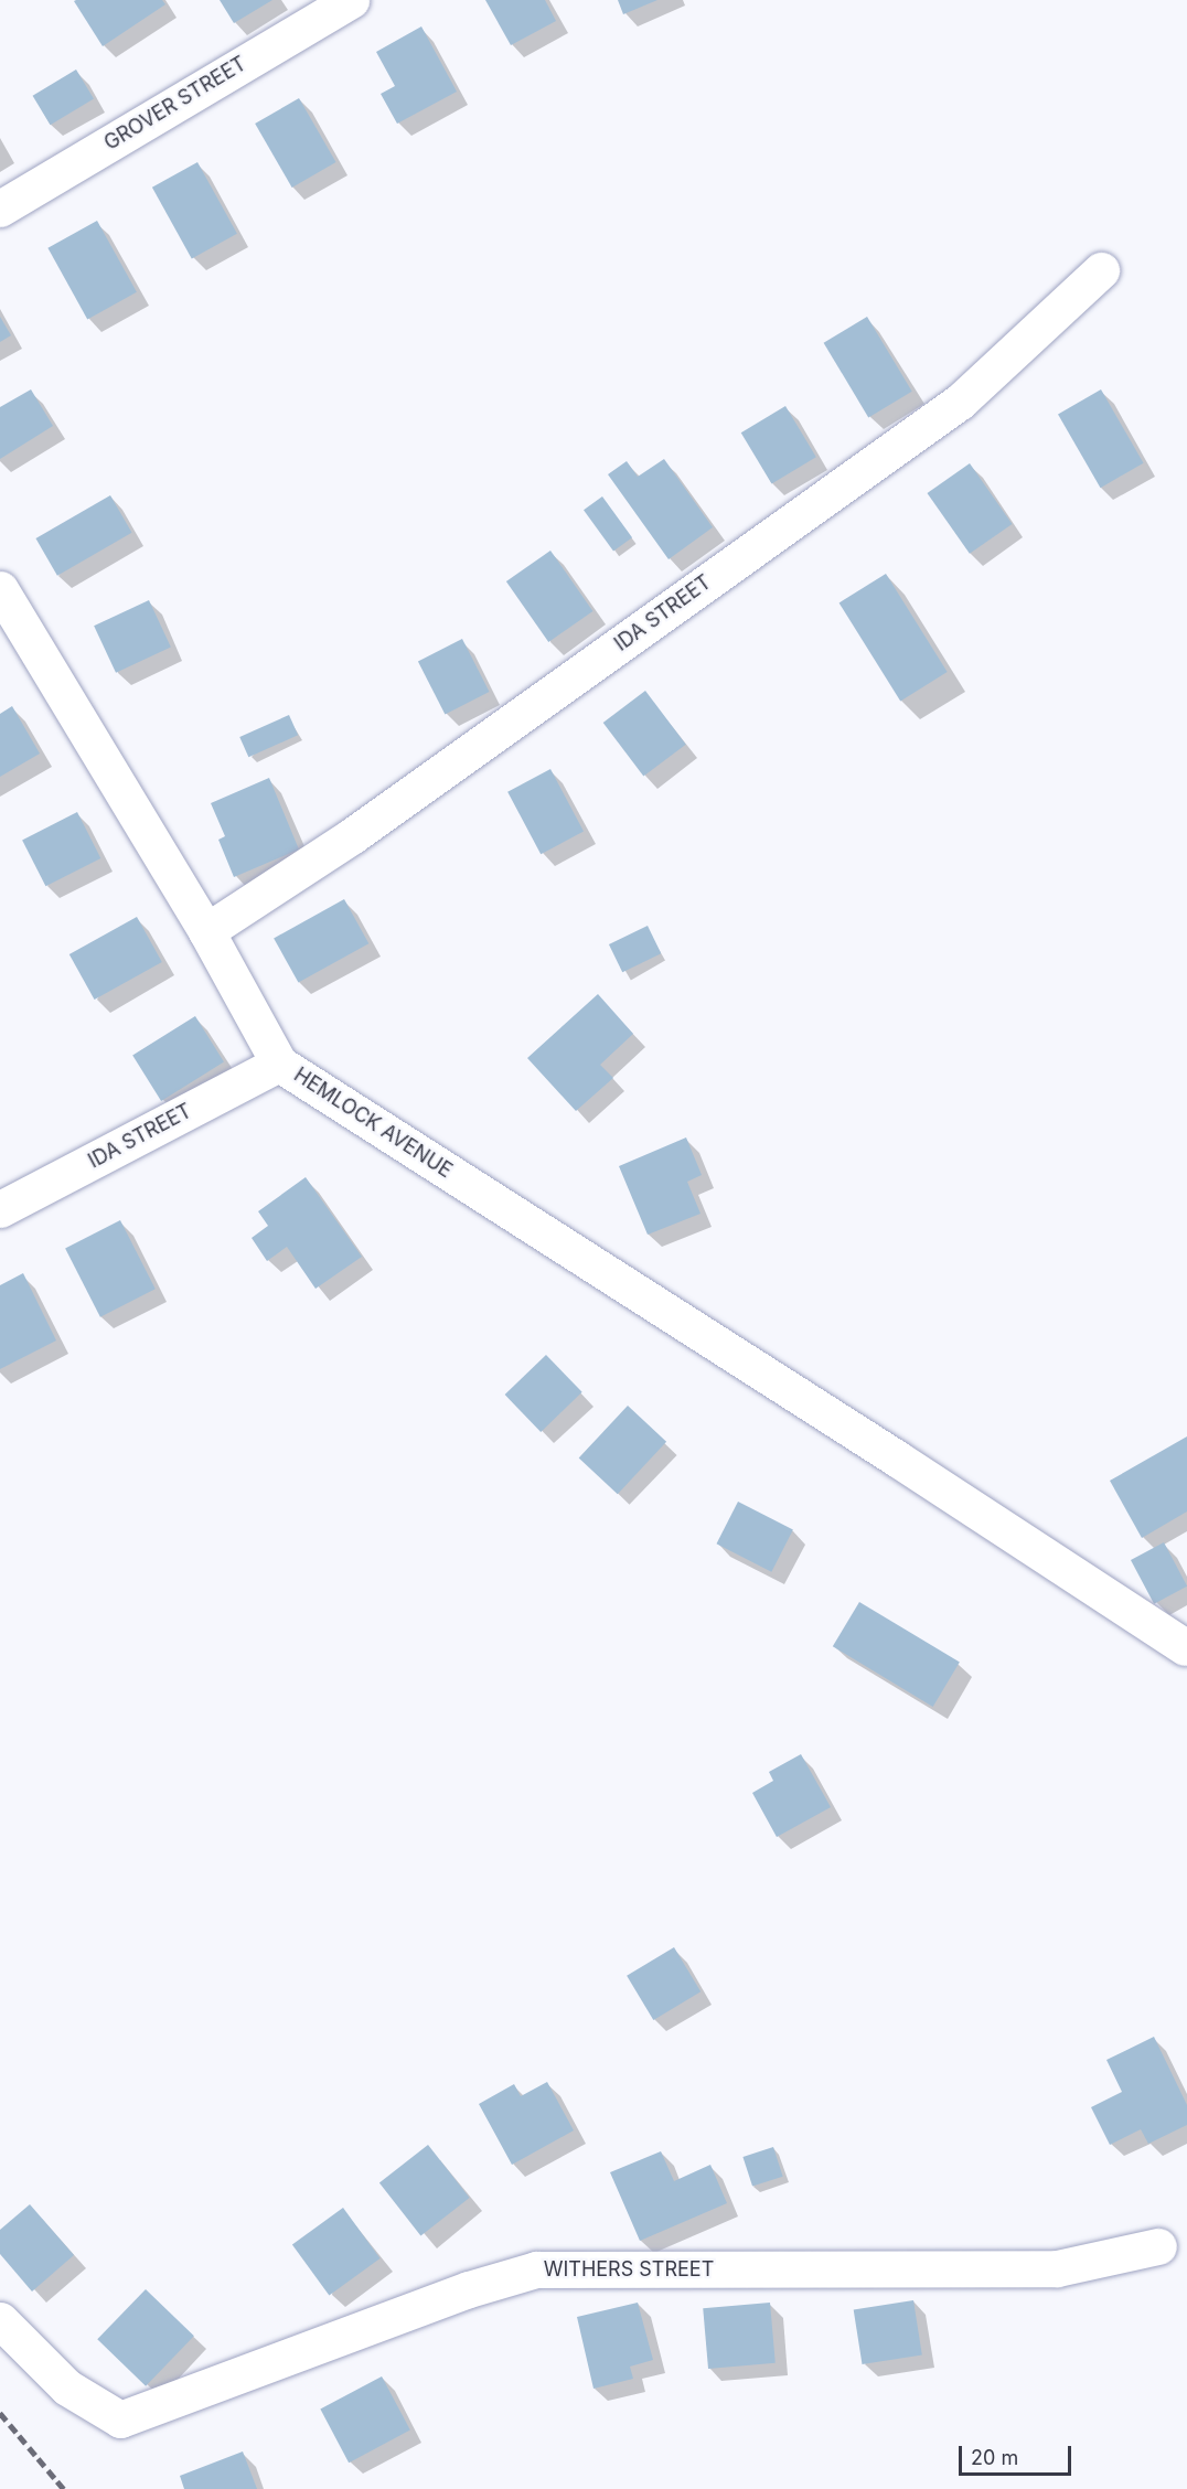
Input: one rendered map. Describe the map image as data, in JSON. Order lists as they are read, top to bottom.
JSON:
{
  "streets": {
    "street": [
      "GROVER STREET",
      "IDA STREET",
      "HEMLOCK AVENUE",
      "WITHERS STREET"
    ]
  },
  "crossings": [
    ["IDA STREET", "HEMLOCK AVENUE"]
  ],
  "scale_bar": "20 m"
}
